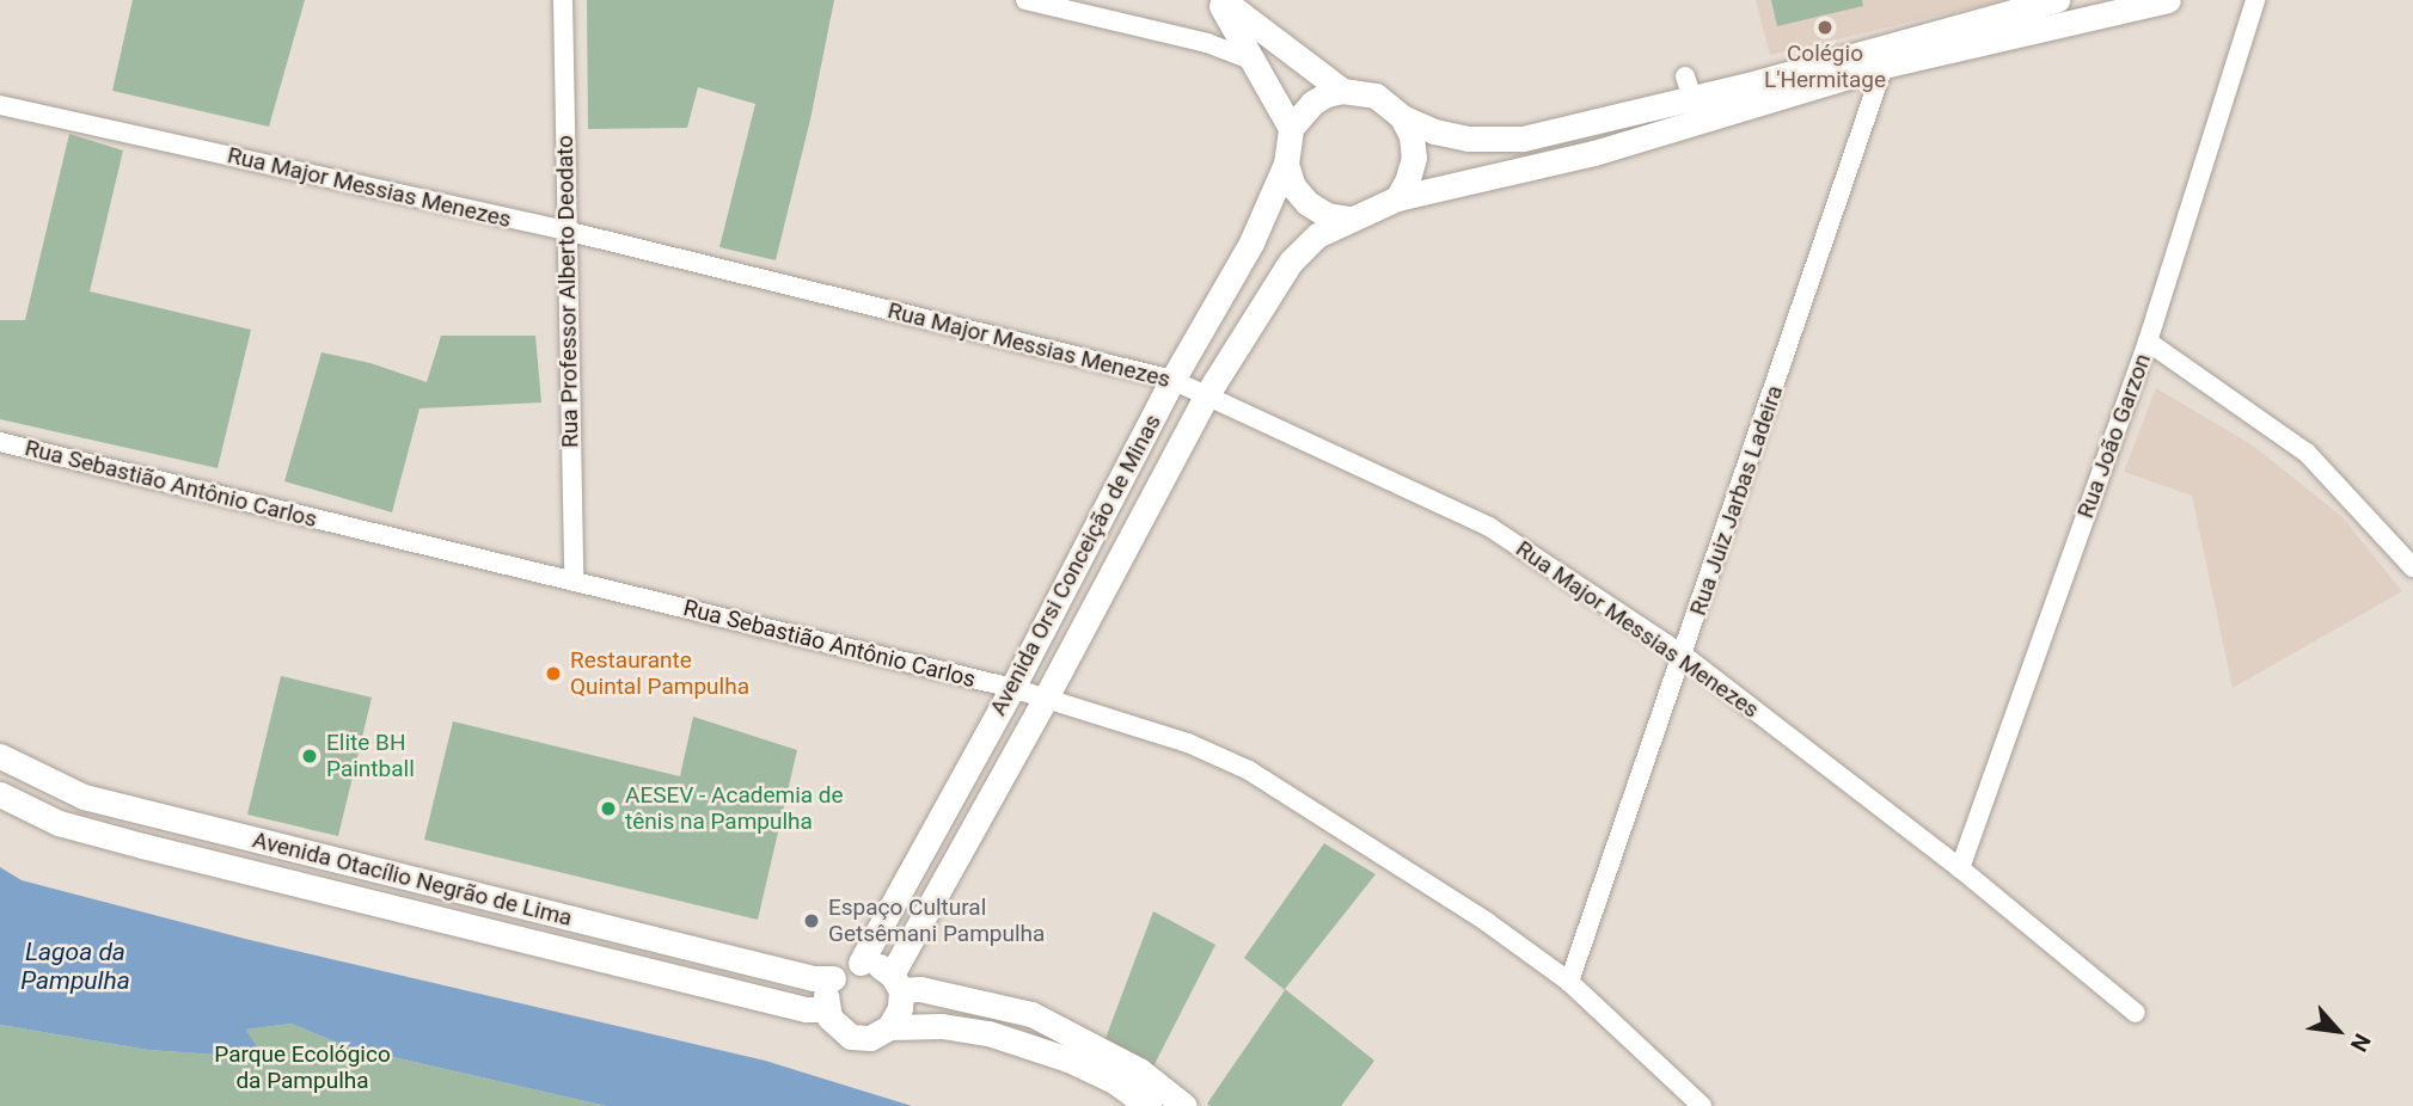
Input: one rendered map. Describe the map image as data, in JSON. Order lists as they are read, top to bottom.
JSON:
{
  "streets": {
    "street": [
      "Rua Major Messias Menezes",
      "Rua Professor Alberto Deodato",
      "Rua João Garzon",
      "Rua Sebastião Antônio Carlos",
      "Rua Juiz Jarbas Ladeira",
      "Avenida Orsi Conceição de Minas",
      "Avenida Otacílio Negrão de Lima"
    ]
  },
  "crossings": [
    ["Rua Major Messias Menezes", "Rua Professor Alberto Deodato"],
    ["Rua Major Messias Menezes", "Rua João Garzon"],
    ["Rua Major Messias Menezes", "Rua Juiz Jarbas Ladeira"],
    ["Rua Major Messias Menezes", "Avenida Orsi Conceição de Minas"],
    ["Rua Professor Alberto Deodato", "Rua Sebastião Antônio Carlos"],
    ["Rua Sebastião Antônio Carlos", "Rua Juiz Jarbas Ladeira"],
    ["Rua Sebastião Antônio Carlos", "Avenida Orsi Conceição de Minas"],
    ["Avenida Orsi Conceição de Minas", "Avenida Otacílio Negrão de Lima"]
  ],
  "water": ["Lagoa da Pampulha"],
  "parks": ["Parque Ecológico da Pampulha"],
  "places": [
    "Colégio L'Hermitage",
    "Restaurante Quintal Pampulha",
    "Elite BH Paintball",
    "AESEV - Academia de tênis na Pampulha",
    "Espaço Cultural Getsêmani Pampulha"
  ],
  "north": "bottom right"
}
